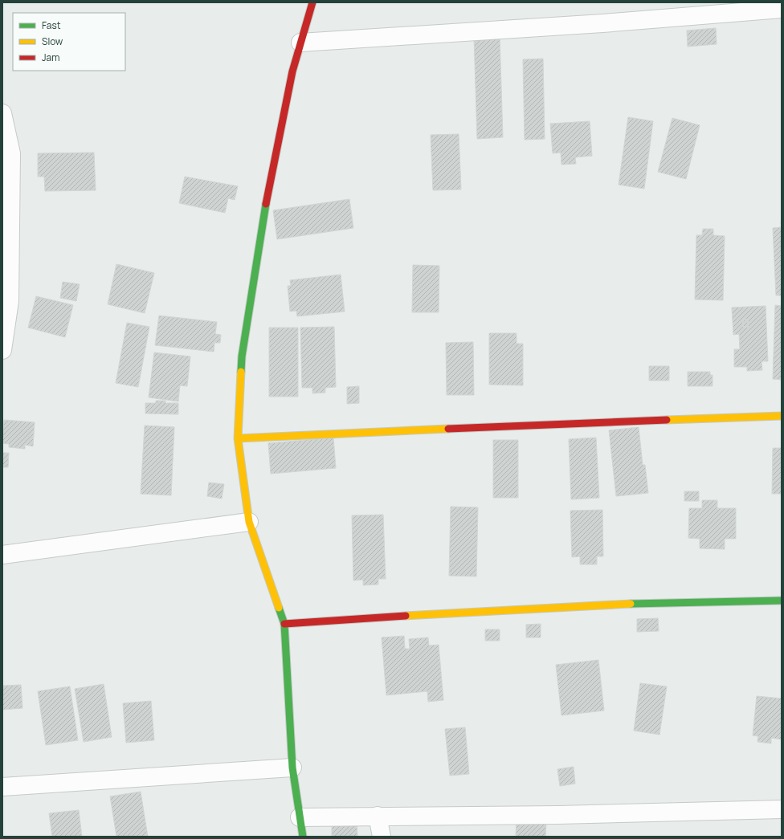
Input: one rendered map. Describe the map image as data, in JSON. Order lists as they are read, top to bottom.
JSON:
{
  "legend": ["Fast", "Slow", "Jam"]
}
